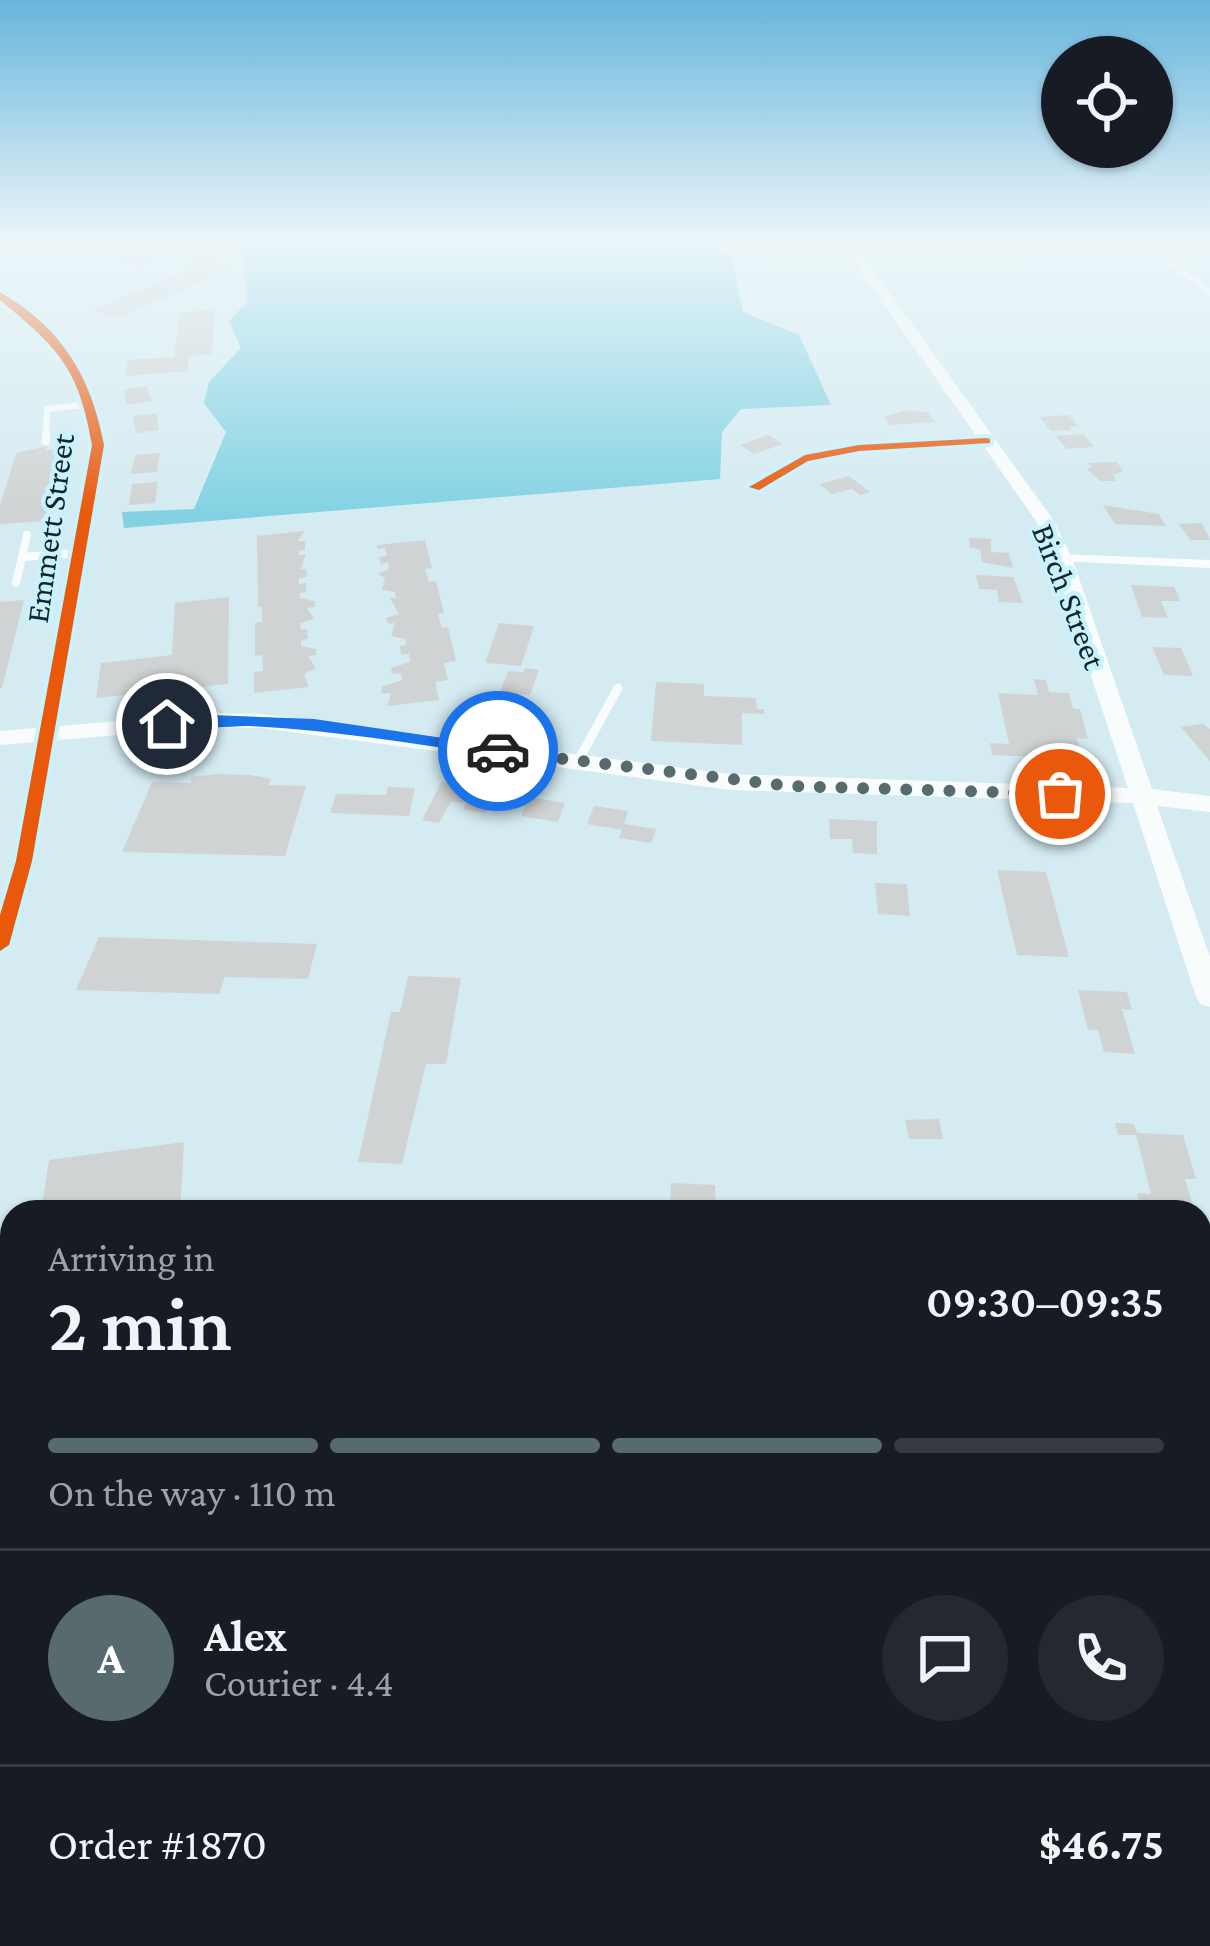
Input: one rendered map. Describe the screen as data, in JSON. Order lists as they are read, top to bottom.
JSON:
{
  "streets": {
    "main road": ["Birch Street"],
    "street": ["Emmett Street"]
  },
  "page": {
    "heading": ["2 min", "Arriving in", "09:30–09:35"],
    "panel": [
      "Alex",
      "Courier · 4.4",
      "Order #1870",
      "$46.75"
    ],
    "bar": "On the way · 110 m",
    "round": "A"
  }
}
